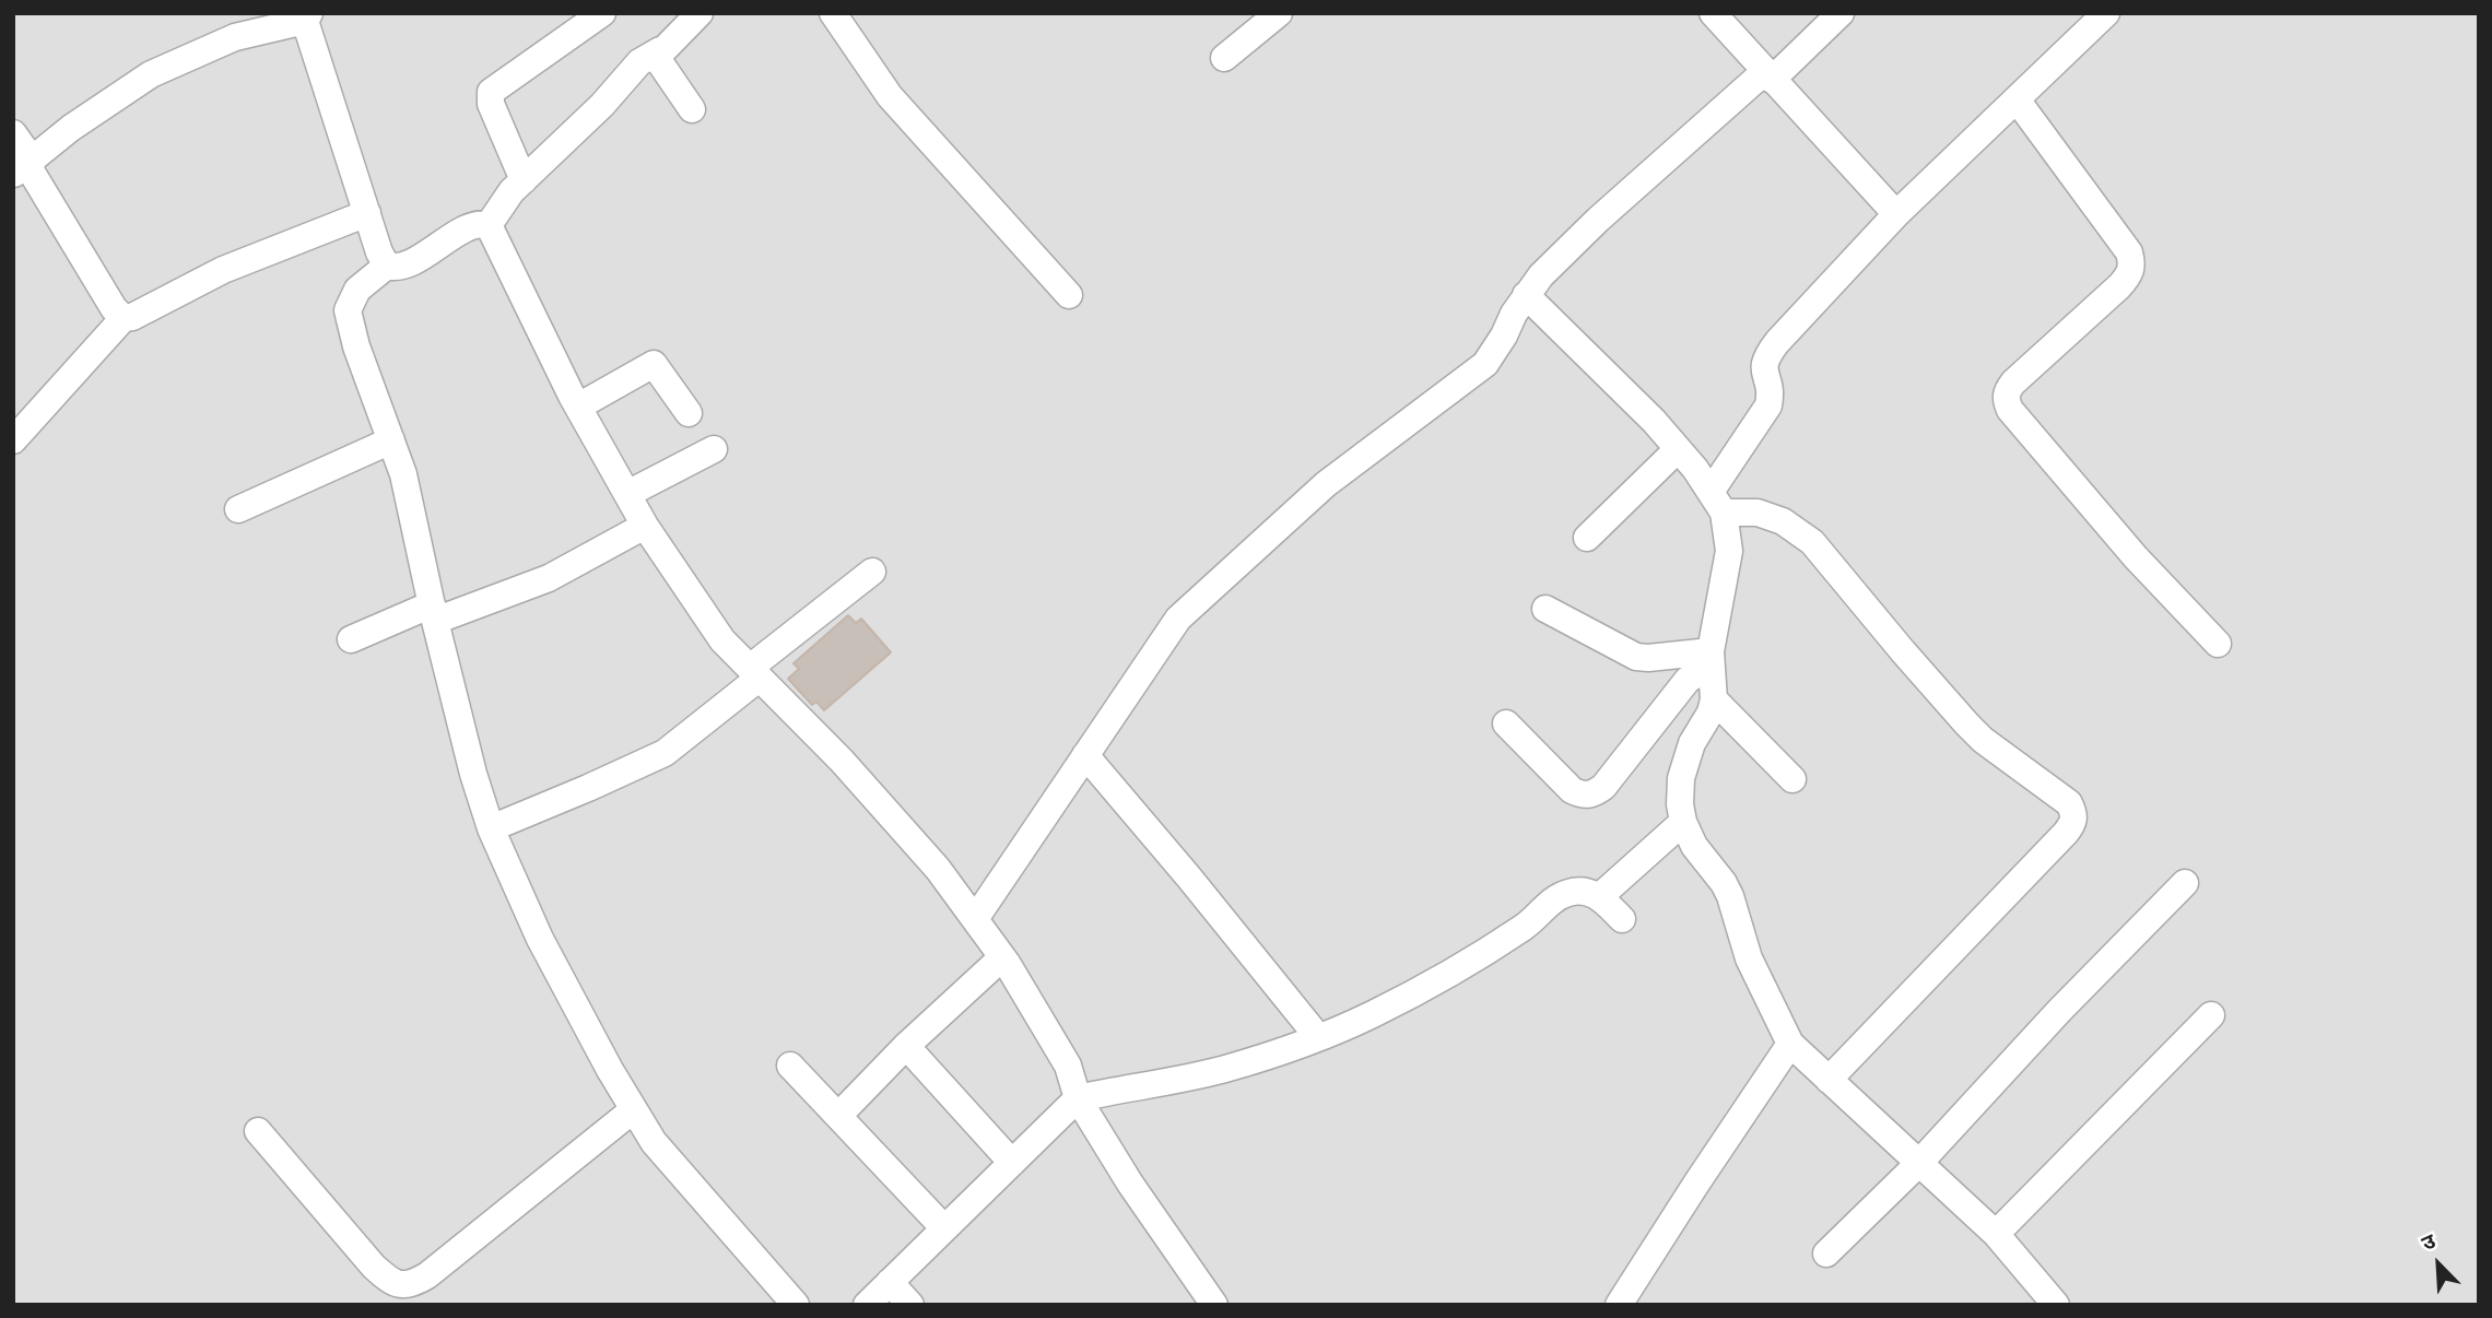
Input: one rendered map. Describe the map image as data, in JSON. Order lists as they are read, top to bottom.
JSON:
{
  "north": "top left"
}
